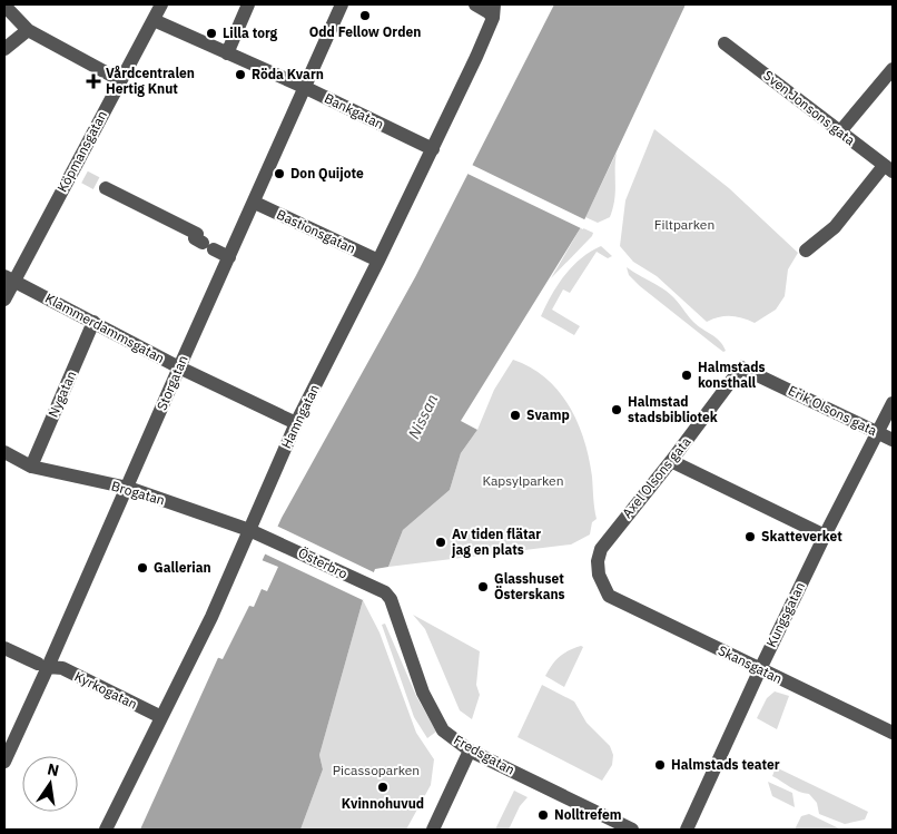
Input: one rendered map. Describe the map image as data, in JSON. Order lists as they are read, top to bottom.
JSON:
{
  "streets": {
    "street": [
      "Sven Jonsons gata",
      "Bankgatan",
      "Köpmansgatan",
      "Bastionsgatan",
      "Klammerdammsgatan",
      "Storgatan",
      "Nygatan",
      "Erik Olsons gata",
      "Hamngatan",
      "Axel Olsons gata",
      "Brogatan",
      "Österbro",
      "Kungsgatan",
      "Skansgatan",
      "Kyrkogatan",
      "Fredsgatan"
    ]
  },
  "crossings": [
    ["Bankgatan", "Köpmansgatan"],
    ["Bankgatan", "Storgatan"],
    ["Bankgatan", "Hamngatan"],
    ["Köpmansgatan", "Klammerdammsgatan"],
    ["Bastionsgatan", "Storgatan"],
    ["Bastionsgatan", "Hamngatan"],
    ["Klammerdammsgatan", "Storgatan"],
    ["Klammerdammsgatan", "Nygatan"],
    ["Klammerdammsgatan", "Hamngatan"],
    ["Storgatan", "Brogatan"],
    ["Storgatan", "Kyrkogatan"],
    ["Nygatan", "Brogatan"],
    ["Erik Olsons gata", "Axel Olsons gata"],
    ["Erik Olsons gata", "Kungsgatan"],
    ["Hamngatan", "Brogatan"],
    ["Hamngatan", "Kyrkogatan"],
    ["Axel Olsons gata", "Skansgatan"],
    ["Brogatan", "Österbro"],
    ["Österbro", "Fredsgatan"],
    ["Kungsgatan", "Skansgatan"]
  ],
  "water": ["Nissan"],
  "parks": ["Filtparken", "Kapsylparken", "Picassoparken"],
  "places": {
    "other": [
      "Odd Fellow Orden",
      "Lilla torg",
      "Röda Kvarn",
      "Don Quijote",
      "Halmstads konsthall",
      "Halmstad stadsbibliotek",
      "Svamp",
      "Skatteverket",
      "Av tiden flätar jag en plats",
      "Gallerian",
      "Glasshuset Österskans",
      "Halmstads teater",
      "Kvinnohuvud",
      "Nolltrefem"
    ],
    "health": ["Vårdcentralen Hertig Knut"]
  },
  "north": "top"
}
